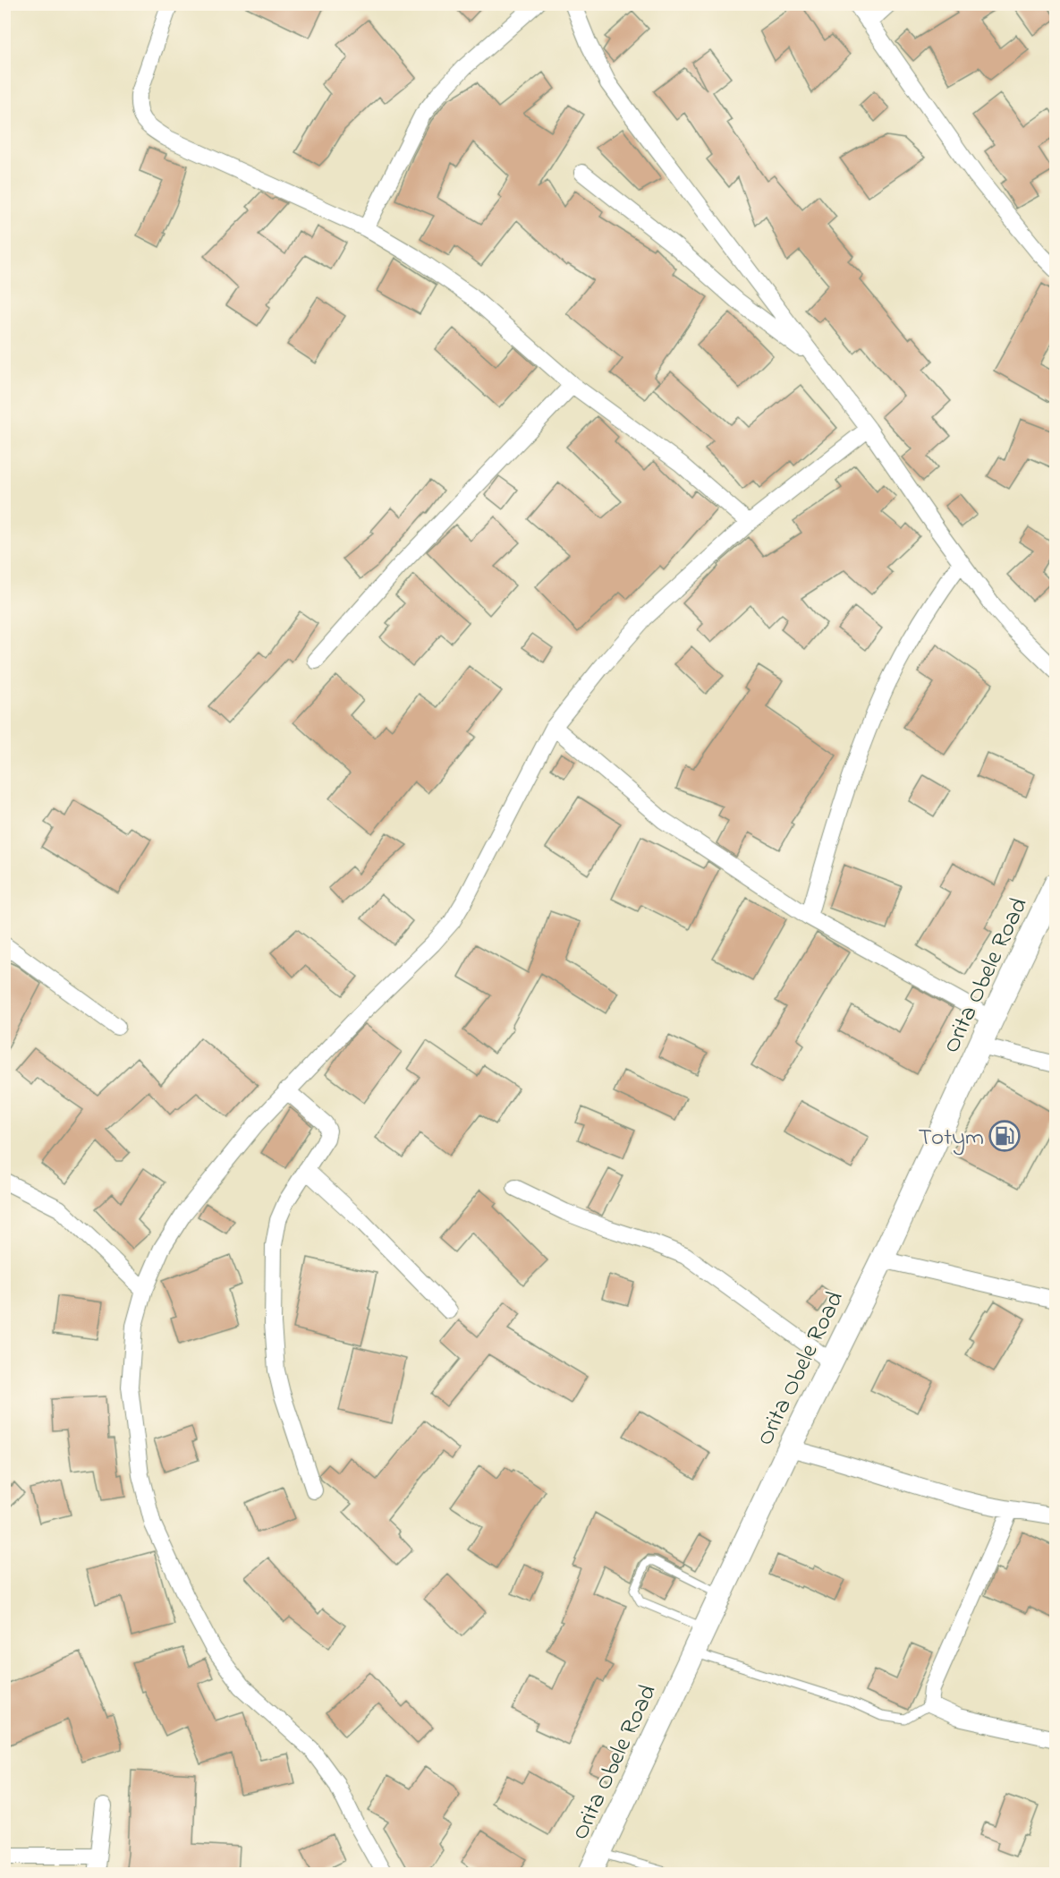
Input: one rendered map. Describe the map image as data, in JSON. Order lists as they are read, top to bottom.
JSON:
{
  "streets": {
    "main road": ["Orita Obele Road"]
  },
  "places": {
    "fuel station": ["Totym"]
  }
}
